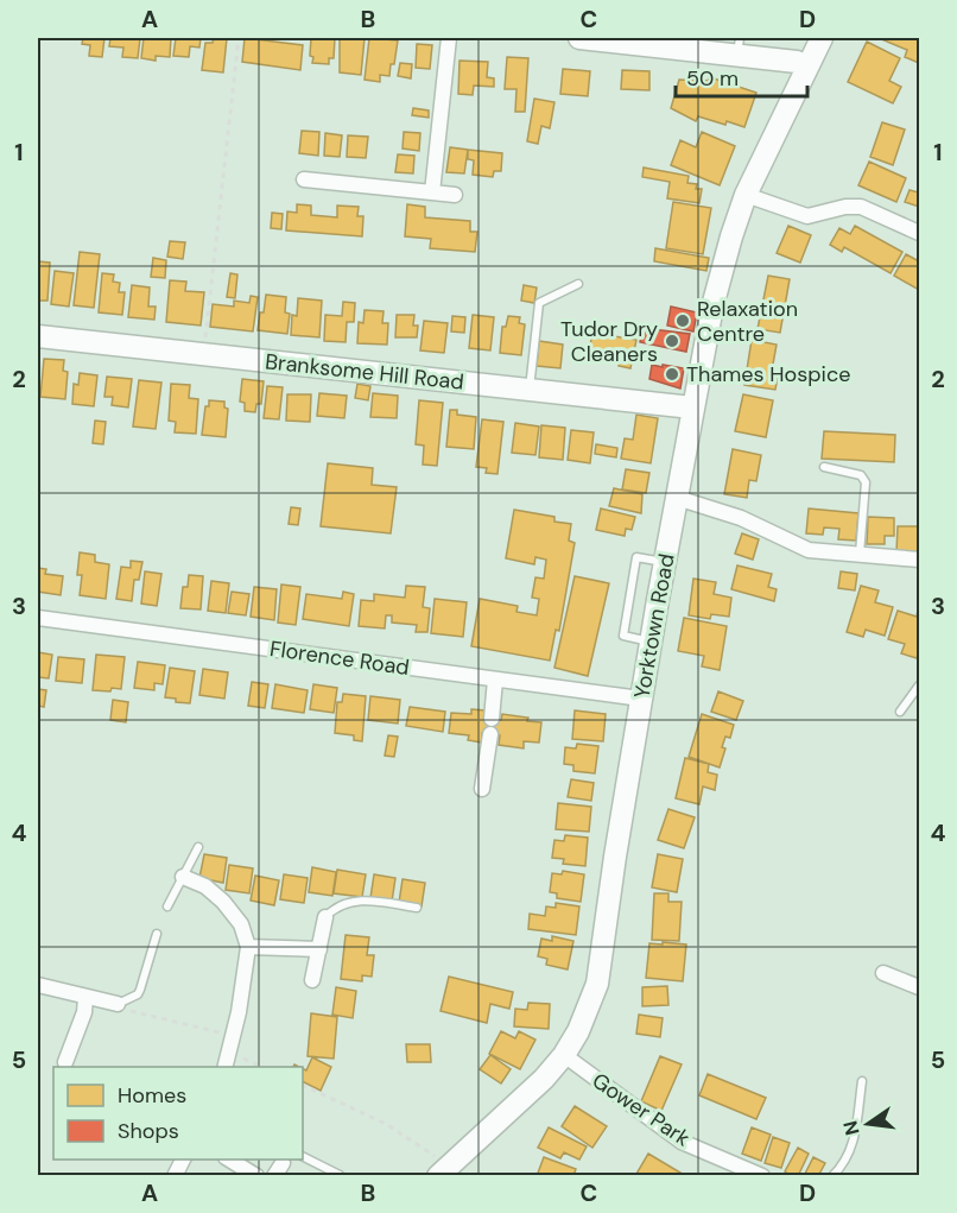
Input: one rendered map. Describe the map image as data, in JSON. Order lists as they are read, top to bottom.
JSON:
{
  "streets": {
    "street": [
      "Branksome Hill Road",
      "Yorktown Road",
      "Florence Road",
      "Gower Park"
    ]
  },
  "crossings": [
    ["Branksome Hill Road", "Yorktown Road"],
    ["Yorktown Road", "Florence Road"],
    ["Yorktown Road", "Gower Park"]
  ],
  "places": ["Relaxation Centre", "Tudor Dry Cleaners", "Thames Hospice"],
  "legend": ["Homes", "Shops"],
  "scale_bar": "50 m",
  "north": "left",
  "grid": {
    "columns": [
      "A",
      "B",
      "C",
      "D"
    ],
    "rows": [
      "1",
      "2",
      "3",
      "4",
      "5"
    ]
  }
}
